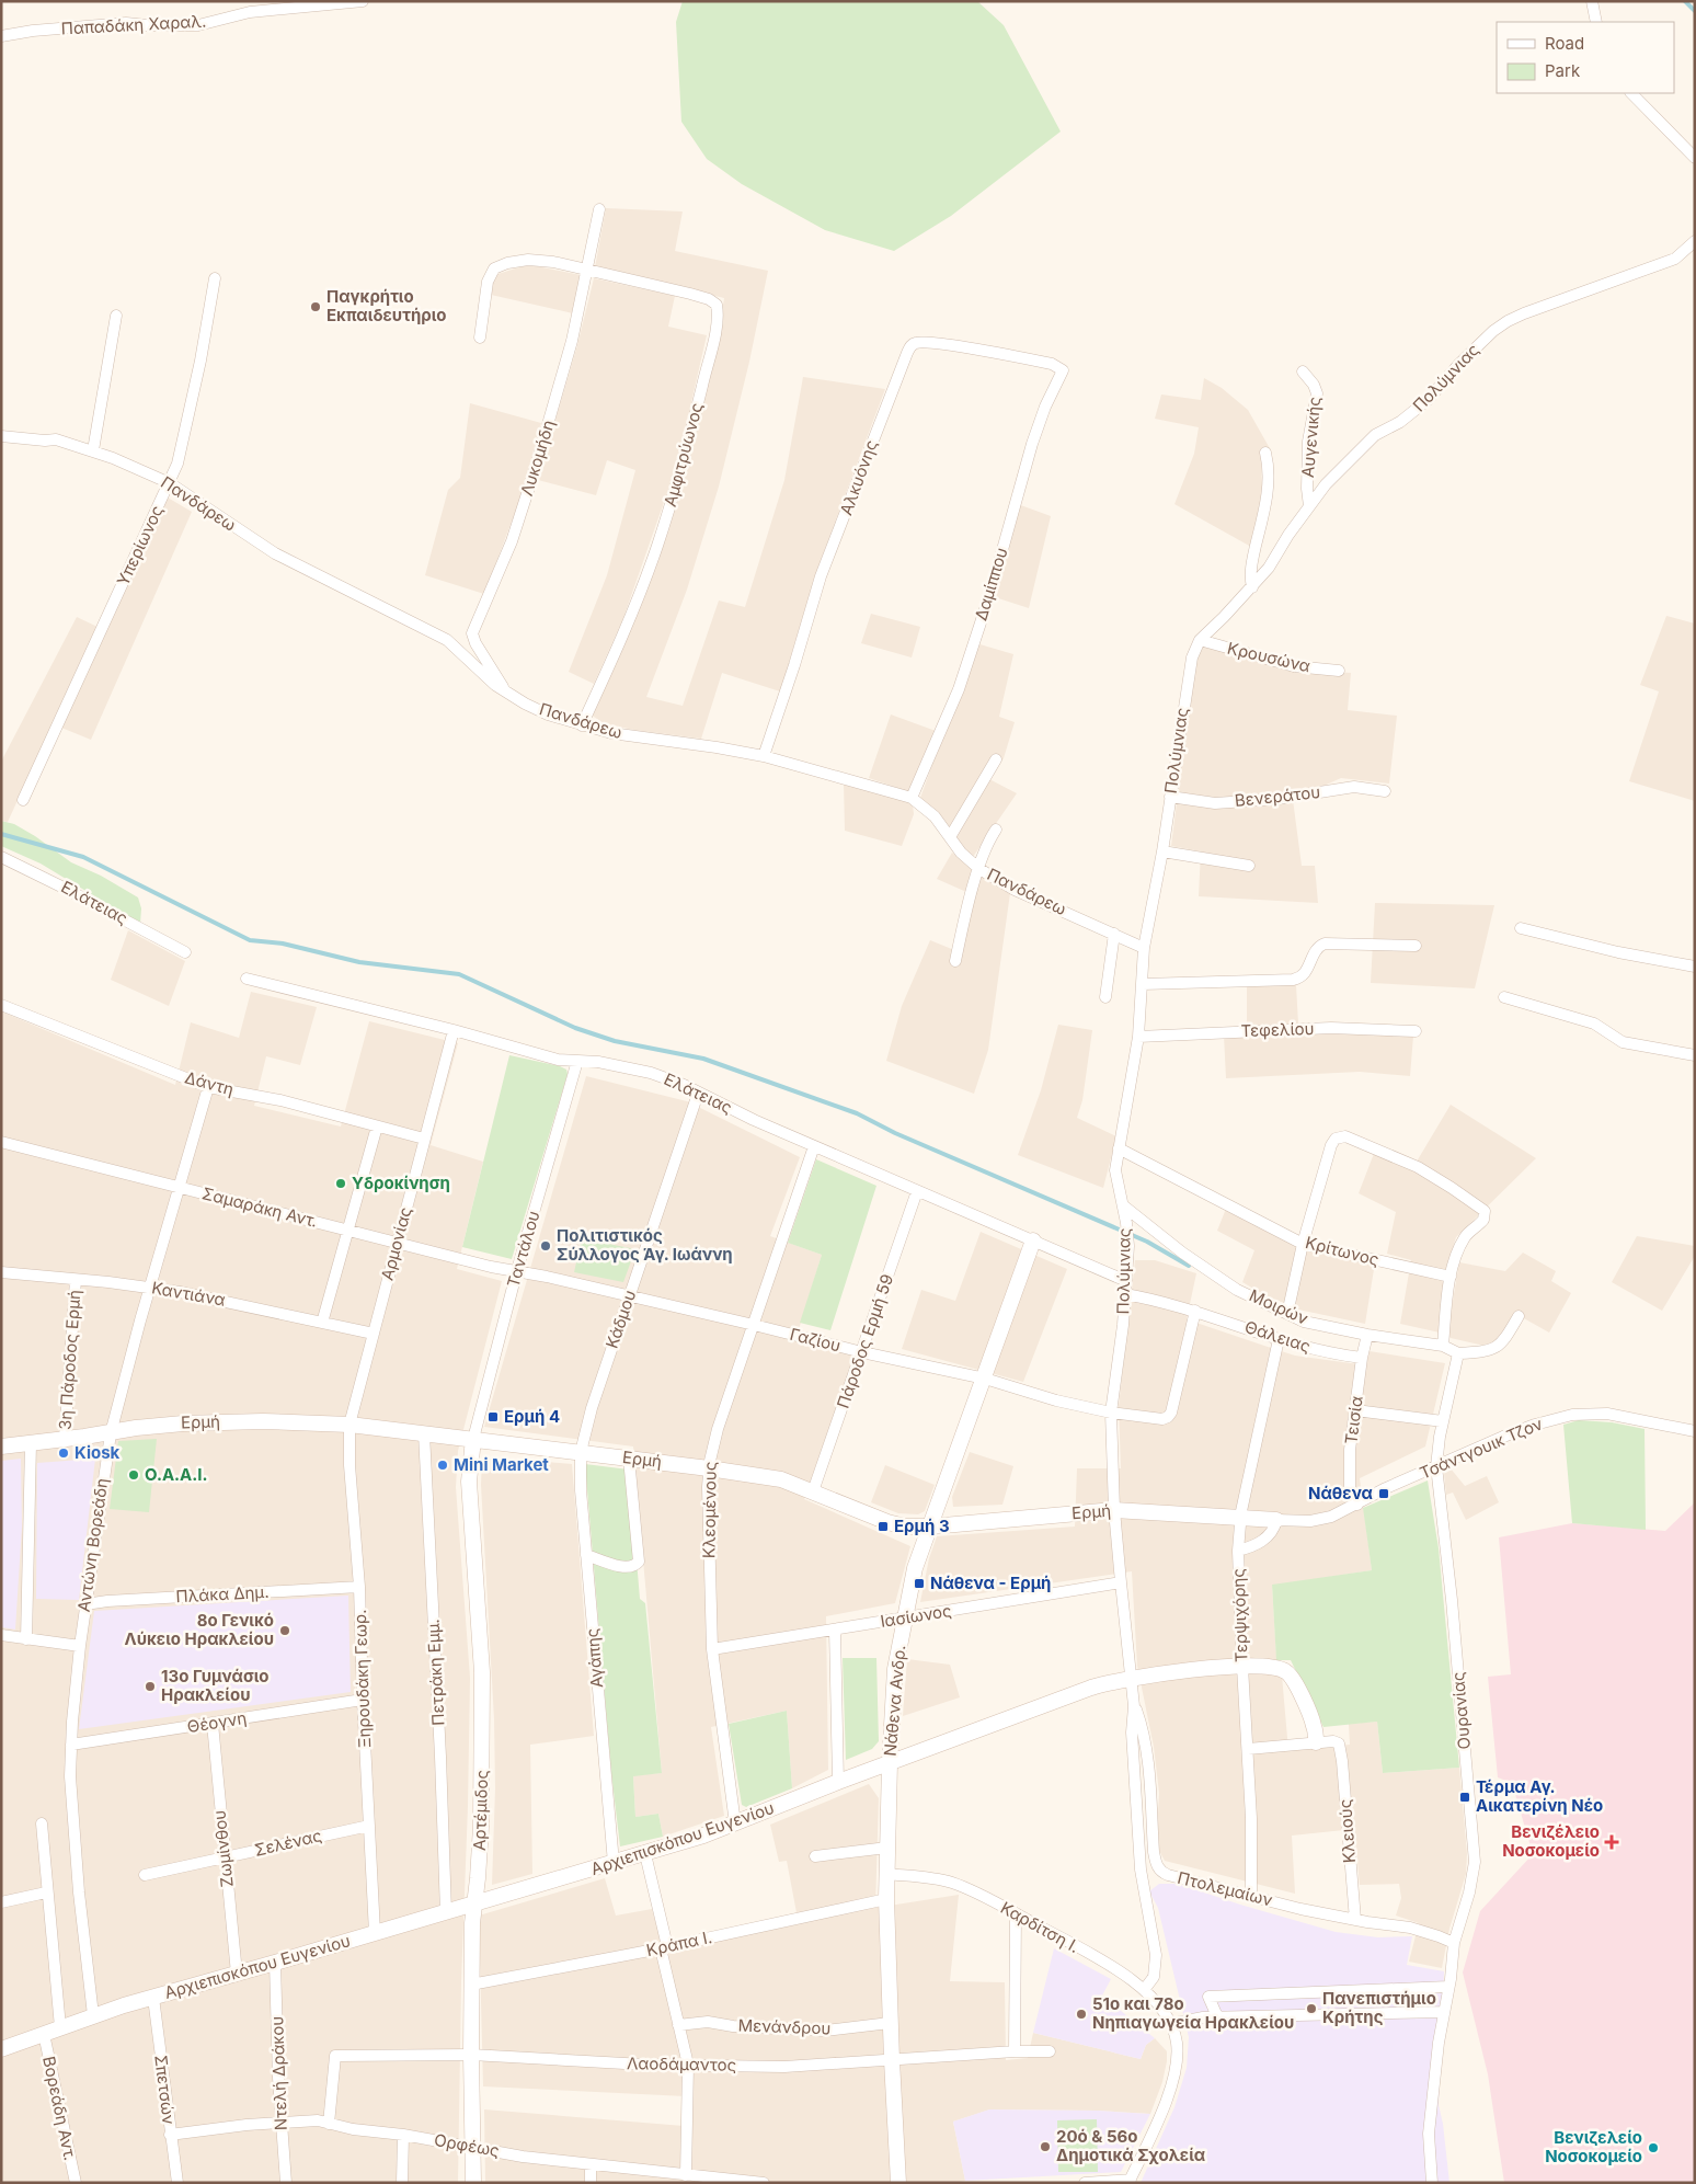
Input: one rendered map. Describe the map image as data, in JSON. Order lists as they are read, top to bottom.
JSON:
{
  "streets": {
    "street": [
      "Παπαδάκη Χαραλ.",
      "Πολύμνιας",
      "Αυγενικής",
      "Αμφιτρύωνος",
      "Λυκομήδη",
      "Αλκυόνης",
      "Πανδάρεω",
      "Υπερίωνος",
      "Δαμίππου",
      "Κρουσώνα",
      "Βενεράτου",
      "Ελάτειας",
      "Τεφελίου",
      "Δάντη",
      "Σαμαράκη Αντ.",
      "Αρμονίας",
      "Ταντάλου",
      "Κρίτωνος",
      "Καντιάνα",
      "Μοιρών",
      "Κάδμου",
      "Θάλειας",
      "Γαζίου",
      "Πάροδος Ερμή 59",
      "3η Πάροδος Ερμή",
      "Τεισία",
      "Ερμή",
      "Τσάντγουικ Τζον",
      "Κλεομένους",
      "Αντώνη Βορεάδη",
      "Πλάκα Δημ.",
      "Τερψιχόρης",
      "Ιασίωνος",
      "Αγάπης",
      "Πετράκη Εμμ.",
      "Ξηρουδάκη Γεωρ.",
      "Νάθενα Ανδρ.",
      "Ουρανίας",
      "Θέογνη",
      "Αρτέμιδος",
      "Κλειούς",
      "Αρχιεπισκόπου Ευγενίου",
      "Σελένας",
      "Ζωμίνθου",
      "Πτολεμαίων",
      "Καρδίτση Ι.",
      "Κράπα Ι.",
      "Μενάνδρου",
      "Λαοδάμαντος",
      "Ντελή Δράκου",
      "Σπετσών",
      "Βορεάδη Αντ.",
      "Ορφέως"
    ]
  },
  "crossings": [
    ["Πολύμνιας", "Αυγενικής"],
    ["Πολύμνιας", "Πανδάρεω"],
    ["Πολύμνιας", "Κρουσώνα"],
    ["Πολύμνιας", "Βενεράτου"],
    ["Πολύμνιας", "Ελάτειας"],
    ["Πολύμνιας", "Τεφελίου"],
    ["Πολύμνιας", "Κρίτωνος"],
    ["Πολύμνιας", "Μοιρών"],
    ["Πολύμνιας", "Θάλειας"],
    ["Πολύμνιας", "Γαζίου"],
    ["Πολύμνιας", "Ερμή"],
    ["Πολύμνιας", "Πτολεμαίων"],
    ["Αμφιτρύωνος", "Λυκομήδη"],
    ["Αμφιτρύωνος", "Πανδάρεω"],
    ["Λυκομήδη", "Πανδάρεω"],
    ["Αλκυόνης", "Πανδάρεω"],
    ["Αλκυόνης", "Δαμίππου"],
    ["Πανδάρεω", "Υπερίωνος"],
    ["Πανδάρεω", "Δαμίππου"],
    ["Ελάτειας", "Αρμονίας"],
    ["Ελάτειας", "Ταντάλου"],
    ["Ελάτειας", "Κάδμου"],
    ["Ελάτειας", "Πάροδος Ερμή 59"],
    ["Ελάτειας", "Κλεομένους"],
    ["Ελάτειας", "Νάθενα Ανδρ."],
    ["Δάντη", "Αρμονίας"],
    ["Δάντη", "Αντώνη Βορεάδη"],
    ["Σαμαράκη Αντ.", "Αρμονίας"],
    ["Σαμαράκη Αντ.", "Ταντάλου"],
    ["Σαμαράκη Αντ.", "Γαζίου"],
    ["Σαμαράκη Αντ.", "Αντώνη Βορεάδη"],
    ["Αρμονίας", "Καντιάνα"],
    ["Αρμονίας", "Ερμή"],
    ["Αρμονίας", "Ξηρουδάκη Γεωρ."],
    ["Ταντάλου", "Γαζίου"],
    ["Ταντάλου", "Ερμή"],
    ["Ταντάλου", "Αρτέμιδος"],
    ["Καντιάνα", "3η Πάροδος Ερμή"],
    ["Καντιάνα", "Αντώνη Βορεάδη"],
    ["Μοιρών", "Τεισία"],
    ["Μοιρών", "Ουρανίας"],
    ["Κάδμου", "Γαζίου"],
    ["Κάδμου", "Ερμή"],
    ["Κάδμου", "Αγάπης"],
    ["Θάλειας", "Τεισία"],
    ["Θάλειας", "Τερψιχόρης"],
    ["Γαζίου", "Πάροδος Ερμή 59"],
    ["Γαζίου", "Κλεομένους"],
    ["Γαζίου", "Νάθενα Ανδρ."],
    ["Πάροδος Ερμή 59", "Ερμή"],
    ["3η Πάροδος Ερμή", "Ερμή"],
    ["Τεισία", "Τσάντγουικ Τζον"],
    ["Ερμή", "Τσάντγουικ Τζον"],
    ["Ερμή", "Κλεομένους"],
    ["Ερμή", "Αντώνη Βορεάδη"],
    ["Ερμή", "Τερψιχόρης"],
    ["Ερμή", "Αγάπης"],
    ["Ερμή", "Πετράκη Εμμ."],
    ["Ερμή", "Ξηρουδάκη Γεωρ."],
    ["Ερμή", "Νάθενα Ανδρ."],
    ["Ερμή", "Αρτέμιδος"],
    ["Ερμή", "Πτολεμαίων"],
    ["Τσάντγουικ Τζον", "Ουρανίας"],
    ["Κλεομένους", "Ιασίωνος"],
    ["Κλεομένους", "Αρχιεπισκόπου Ευγενίου"],
    ["Αντώνη Βορεάδη", "Πλάκα Δημ."],
    ["Αντώνη Βορεάδη", "Θέογνη"],
    ["Αντώνη Βορεάδη", "Αρχιεπισκόπου Ευγενίου"],
    ["Πλάκα Δημ.", "Ξηρουδάκη Γεωρ."],
    ["Τερψιχόρης", "Αρχιεπισκόπου Ευγενίου"],
    ["Τερψιχόρης", "Πτολεμαίων"],
    ["Ιασίωνος", "Νάθενα Ανδρ."],
    ["Ιασίωνος", "Πτολεμαίων"],
    ["Αγάπης", "Αρχιεπισκόπου Ευγενίου"],
    ["Πετράκη Εμμ.", "Αρχιεπισκόπου Ευγενίου"],
    ["Ξηρουδάκη Γεωρ.", "Θέογνη"],
    ["Ξηρουδάκη Γεωρ.", "Αρχιεπισκόπου Ευγενίου"],
    ["Ξηρουδάκη Γεωρ.", "Σελένας"],
    ["Νάθενα Ανδρ.", "Αρχιεπισκόπου Ευγενίου"],
    ["Νάθενα Ανδρ.", "Καρδίτση Ι."],
    ["Νάθενα Ανδρ.", "Κράπα Ι."],
    ["Νάθενα Ανδρ.", "Μενάνδρου"],
    ["Νάθενα Ανδρ.", "Λαοδάμαντος"],
    ["Ουρανίας", "Πτολεμαίων"],
    ["Θέογνη", "Ζωμίνθου"],
    ["Αρτέμιδος", "Αρχιεπισκόπου Ευγενίου"],
    ["Αρτέμιδος", "Κράπα Ι."],
    ["Αρτέμιδος", "Λαοδάμαντος"],
    ["Αρτέμιδος", "Ορφέως"],
    ["Κλειούς", "Αρχιεπισκόπου Ευγενίου"],
    ["Κλειούς", "Πτολεμαίων"],
    ["Αρχιεπισκόπου Ευγενίου", "Ζωμίνθου"],
    ["Αρχιεπισκόπου Ευγενίου", "Πτολεμαίων"],
    ["Αρχιεπισκόπου Ευγενίου", "Ντελή Δράκου"],
    ["Αρχιεπισκόπου Ευγενίου", "Σπετσών"],
    ["Αρχιεπισκόπου Ευγενίου", "Βορεάδη Αντ."],
    ["Σελένας", "Ζωμίνθου"],
    ["Πτολεμαίων", "Καρδίτση Ι."],
    ["Ντελή Δράκου", "Ορφέως"],
    ["Σπετσών", "Ορφέως"]
  ],
  "places": {
    "other": [
      "Παγκρήτιο Εκπαιδευτήριο",
      "Υδροκίνηση",
      "Πολιτιστικός Σύλλογος Άγ. Ιωάννη",
      "Kiosk",
      "Mini Market",
      "Ο.Α.Α.Ι.",
      "8ο Γενικό Λύκειο Ηρακλείου",
      "13o Γυμνάσιο Ηρακλείου",
      "Πανεπιστήμιο Κρήτης",
      "51ο και 78ο Νηπιαγωγεία Ηρακλείου",
      "20ό & 56ο Δημοτικά Σχολεία",
      "Βενιζελείο Νοσοκομείο"
    ],
    "transit": [
      "Ερμή 4",
      "Νάθενα",
      "Ερμή 3",
      "Νάθενα - Ερμή",
      "Τέρμα Αγ. Αικατερίνη Νέο"
    ],
    "health": ["Βενιζέλειο Νοσοκομείο"]
  },
  "legend": ["Road", "Park"]
}
